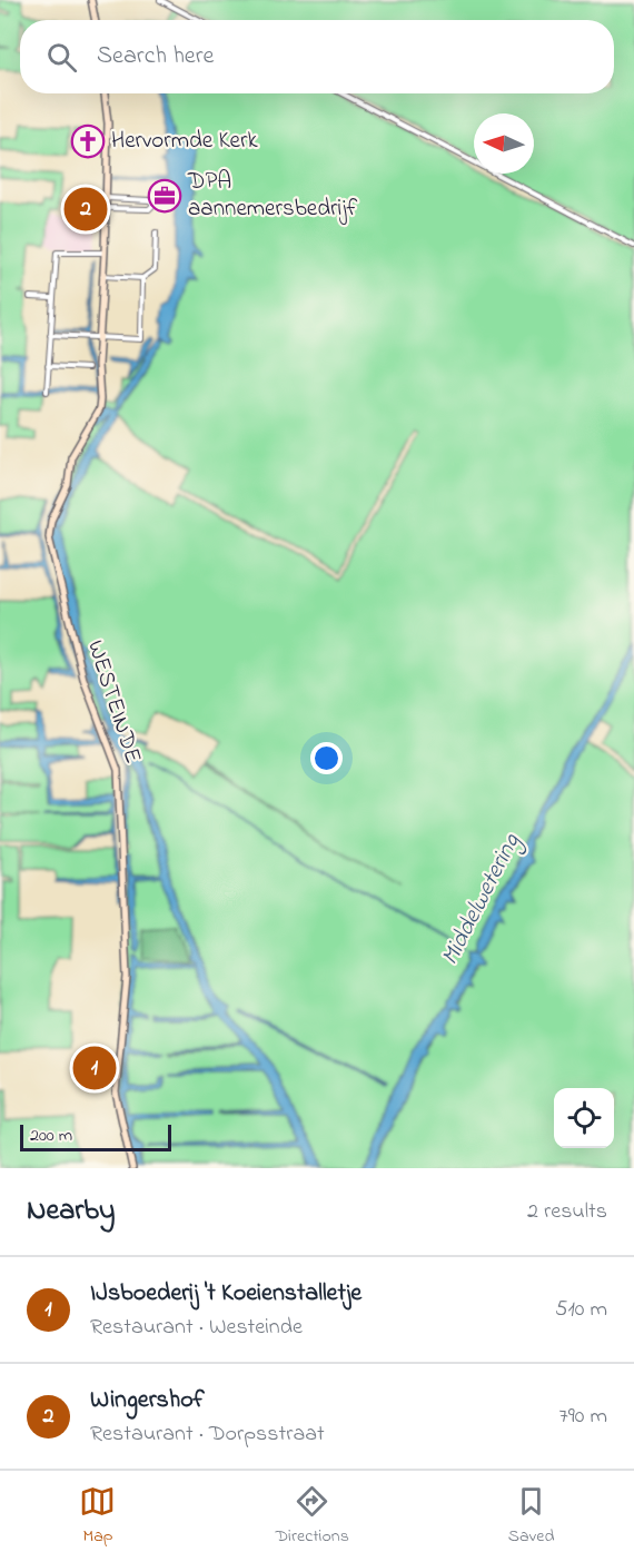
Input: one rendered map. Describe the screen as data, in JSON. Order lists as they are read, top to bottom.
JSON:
{
  "streets": {
    "street": ["WESTEINDE"]
  },
  "water": ["Middelwetering"],
  "places": {
    "church": ["Hervormde Kerk"],
    "office": ["DPA aannemersbedrijf"]
  },
  "scale_bar": "200 m",
  "north": "left",
  "page": {
    "search": "Search here",
    "pins": ["2", "1"],
    "scale": "200 m",
    "heading": ["Nearby", "2 results"],
    "list": [
      {
        "mark": "1",
        "name": "IJsboederij 't Koeienstalletje",
        "note": "Restaurant · Westeinde",
        "value": "510 m"
      },
      {
        "mark": "2",
        "name": "Wingershof",
        "note": "Restaurant · Dorpsstraat",
        "value": "790 m"
      }
    ],
    "nav": ["Map", "Directions", "Saved"]
  }
}
